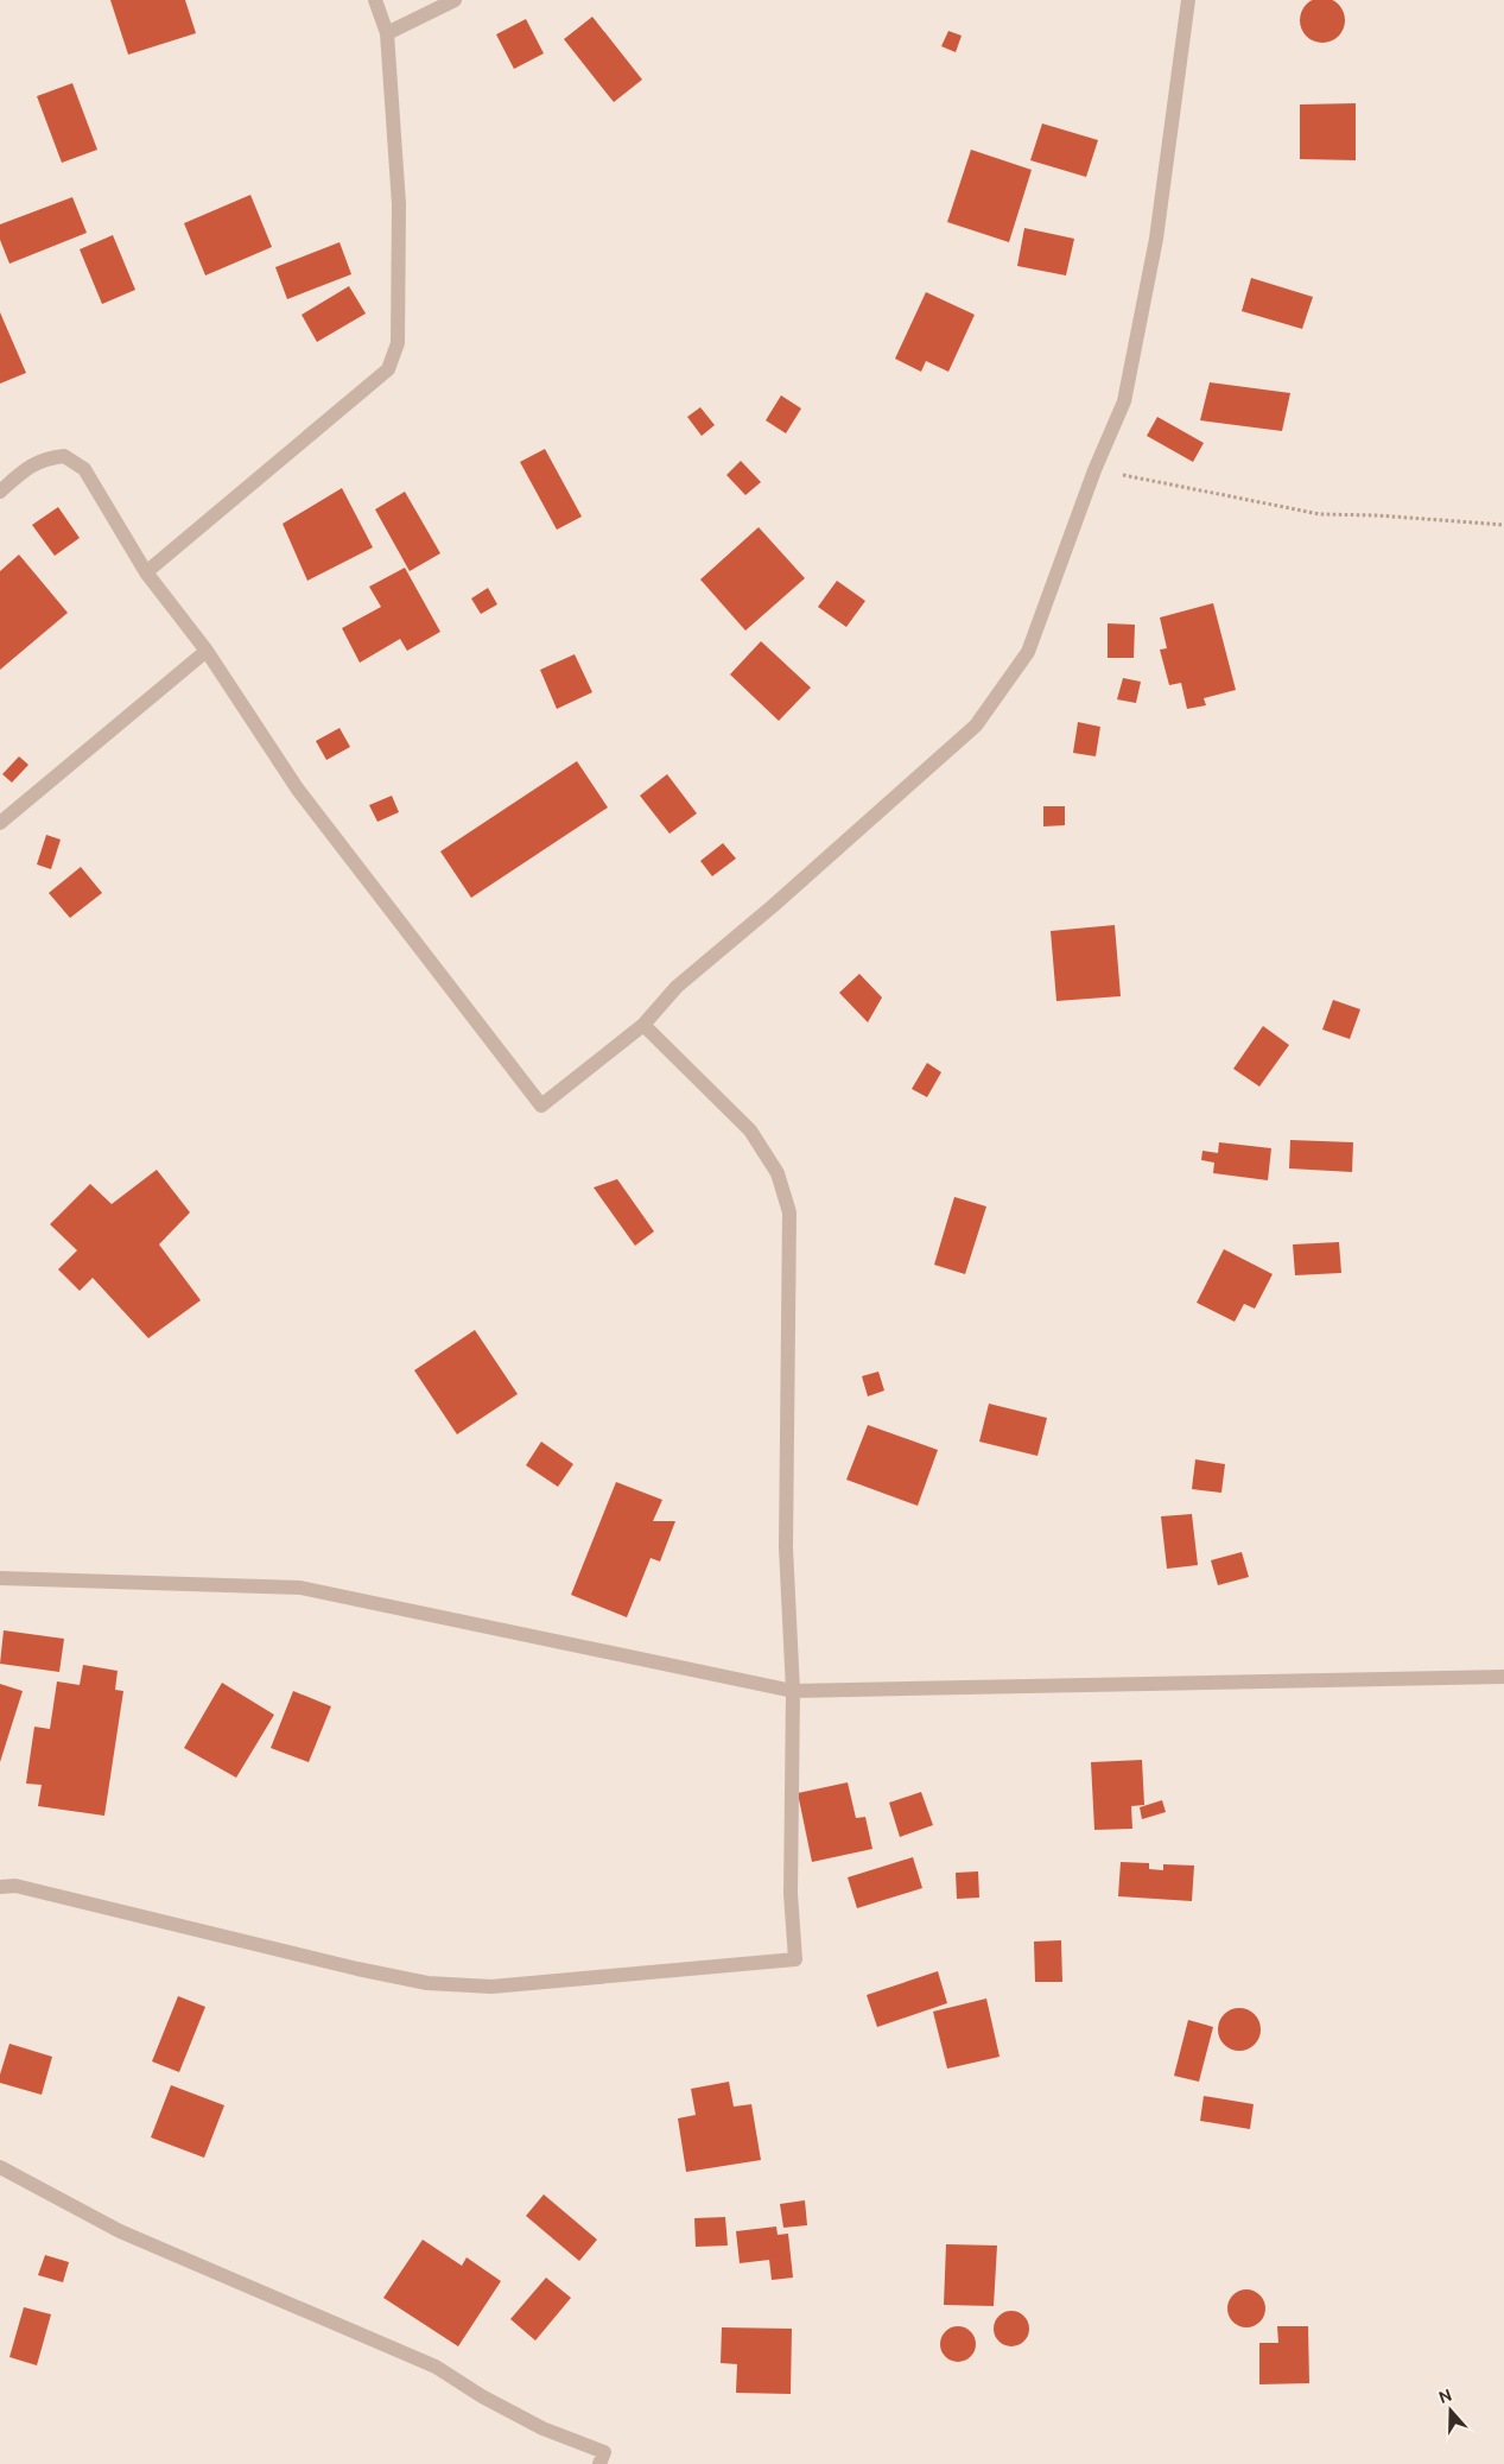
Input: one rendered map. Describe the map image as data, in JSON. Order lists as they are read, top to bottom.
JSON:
{
  "north": "top"
}
